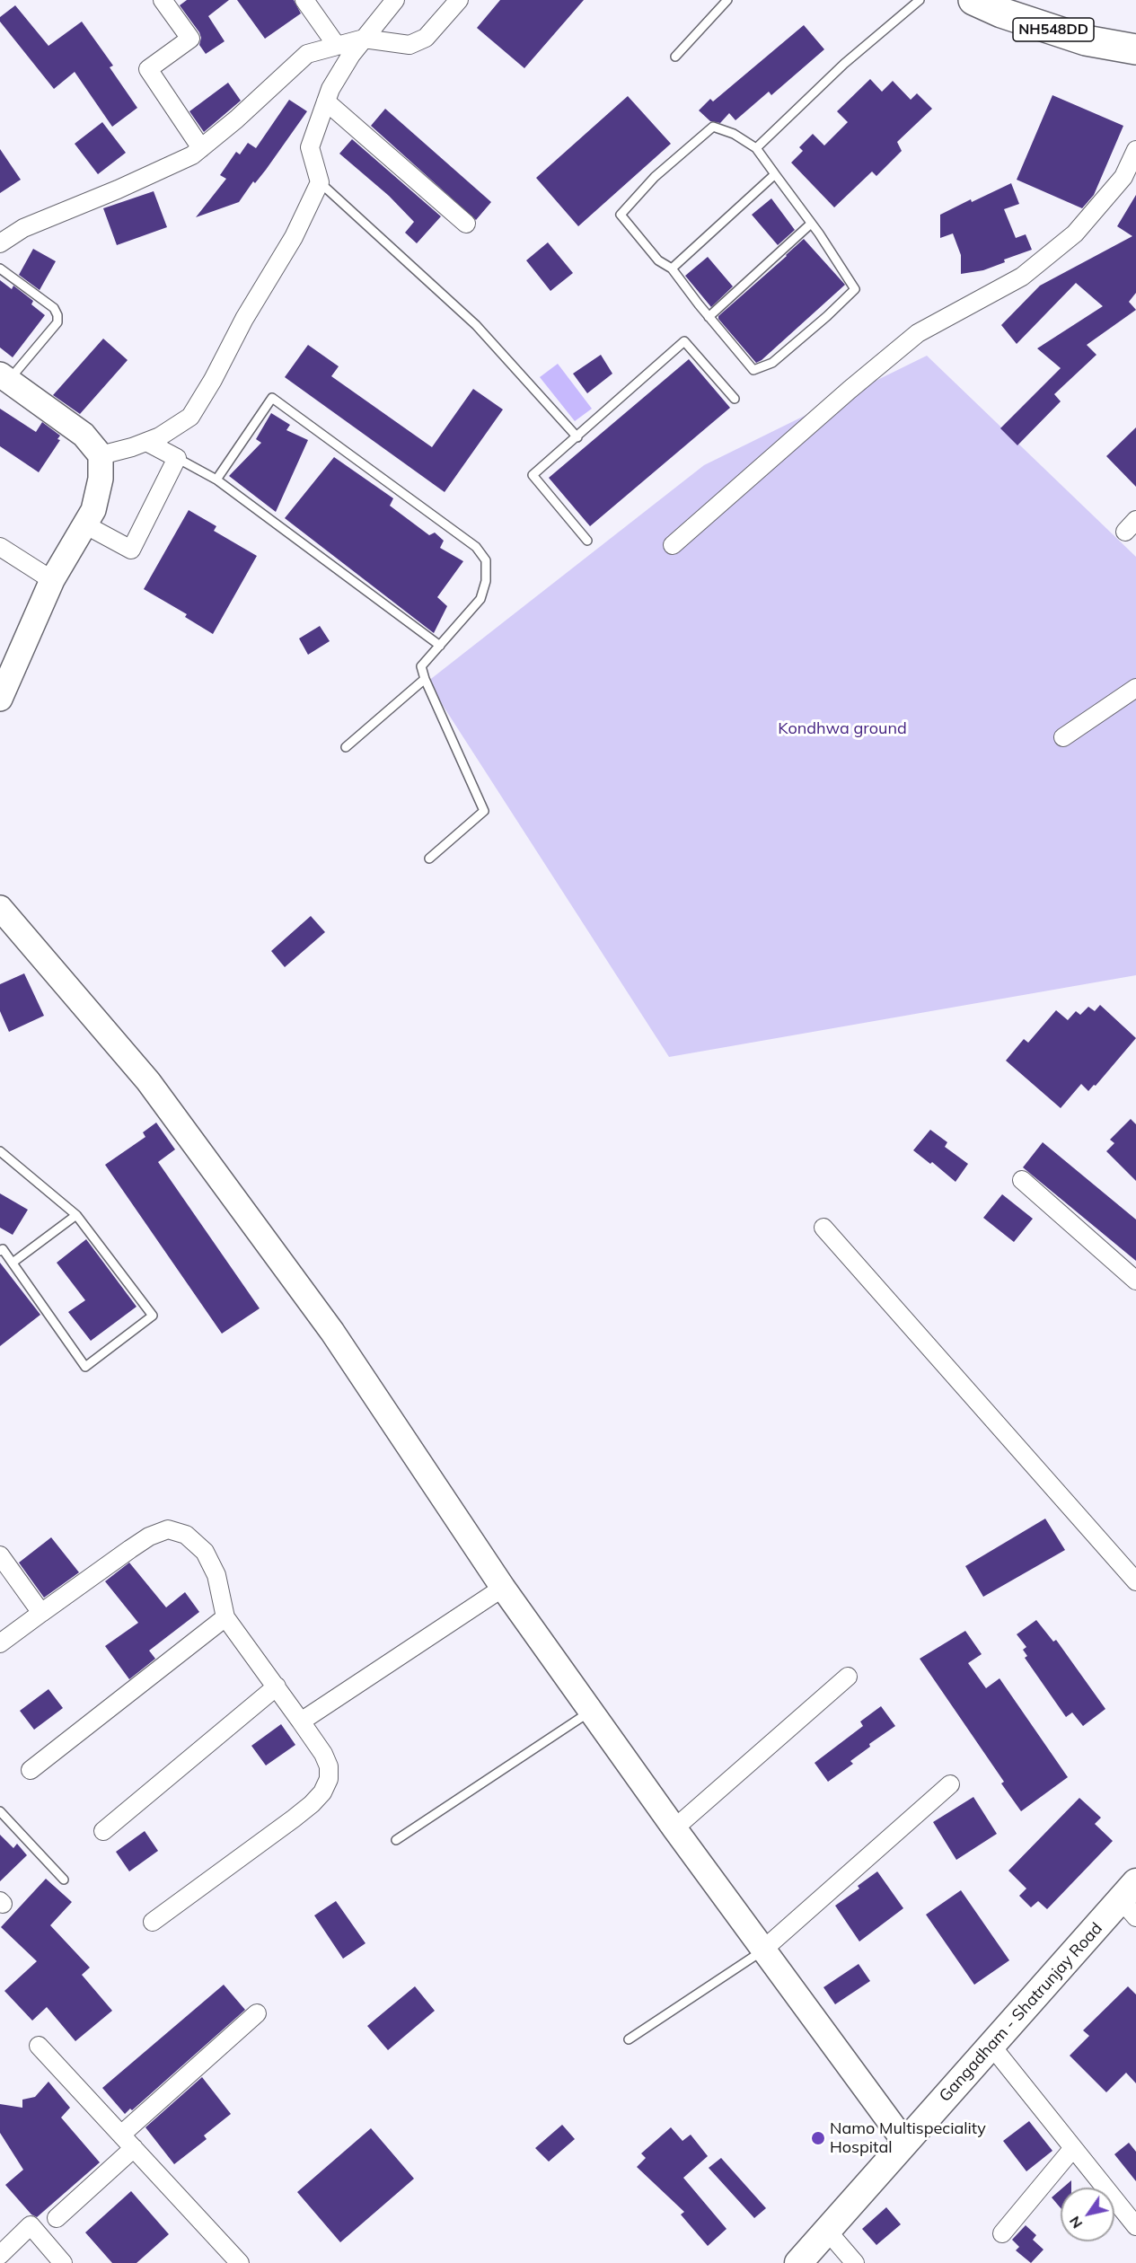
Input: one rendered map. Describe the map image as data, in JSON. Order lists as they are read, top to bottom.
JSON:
{
  "streets": {
    "highway": ["NH548DD"],
    "main road": ["Gangadham - Shatrunjay Road"]
  },
  "parks": ["Kondhwa ground"],
  "places": ["Namo Multispeciality Hospital"],
  "north": "bottom left"
}
